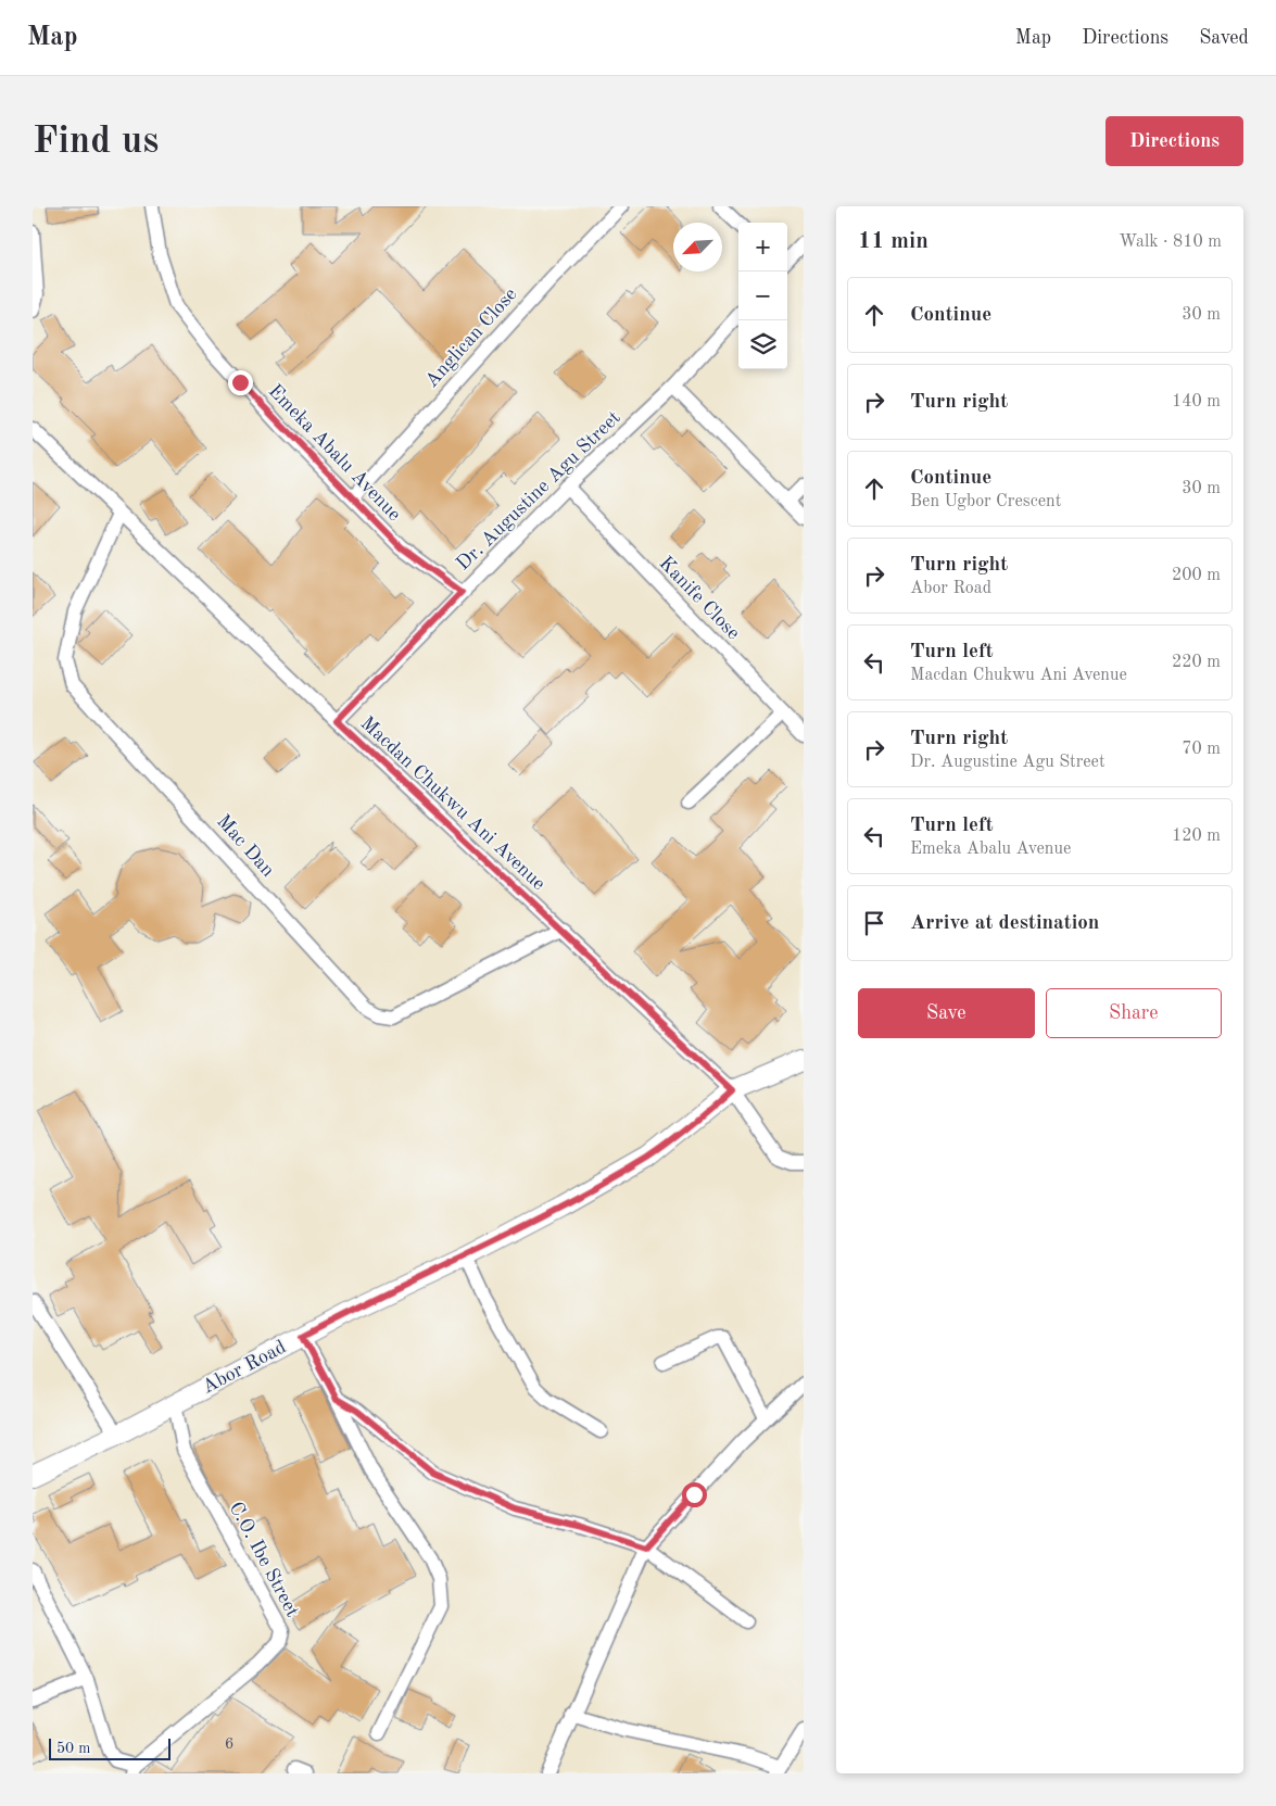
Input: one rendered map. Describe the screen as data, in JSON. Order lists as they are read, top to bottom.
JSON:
{
  "streets": {
    "street": [
      "Anglican Close",
      "Emeka Abalu Avenue",
      "Dr. Augustine Agu Street",
      "Kanife Close",
      "Macdan Chukwu Ani Avenue",
      "Mac Dan",
      "Abor Road",
      "C.O. Ibe Street"
    ]
  },
  "crossings": [
    ["Anglican Close", "Emeka Abalu Avenue"],
    ["Emeka Abalu Avenue", "Dr. Augustine Agu Street"],
    ["Dr. Augustine Agu Street", "Kanife Close"],
    ["Dr. Augustine Agu Street", "Macdan Chukwu Ani Avenue"],
    ["Macdan Chukwu Ani Avenue", "Mac Dan"],
    ["Macdan Chukwu Ani Avenue", "Abor Road"],
    ["Abor Road", "C.O. Ibe Street"]
  ],
  "house_numbers": ["6"],
  "scale_bar": "50 m",
  "north": "bottom left",
  "page": {
    "header": "Map",
    "nav": ["Map", "Directions", "Saved"],
    "buttons": [
      "Directions",
      ["Save", "Share"]
    ],
    "title": "Find us",
    "heading": ["11 min", "Walk · 810 m"],
    "map_buttons": ["+", "−"],
    "list": [
      ["Continue", "30 m"],
      ["Turn right", "140 m"],
      ["Continue", "Ben Ugbor Crescent", "30 m"],
      ["Turn right", "Abor Road", "200 m"],
      ["Turn left", "Macdan Chukwu Ani Avenue", "220 m"],
      ["Turn right", "Dr. Augustine Agu Street", "70 m"],
      ["Turn left", "Emeka Abalu Avenue", "120 m"],
      "Arrive at destination"
    ],
    "scale": "50 m"
  }
}
